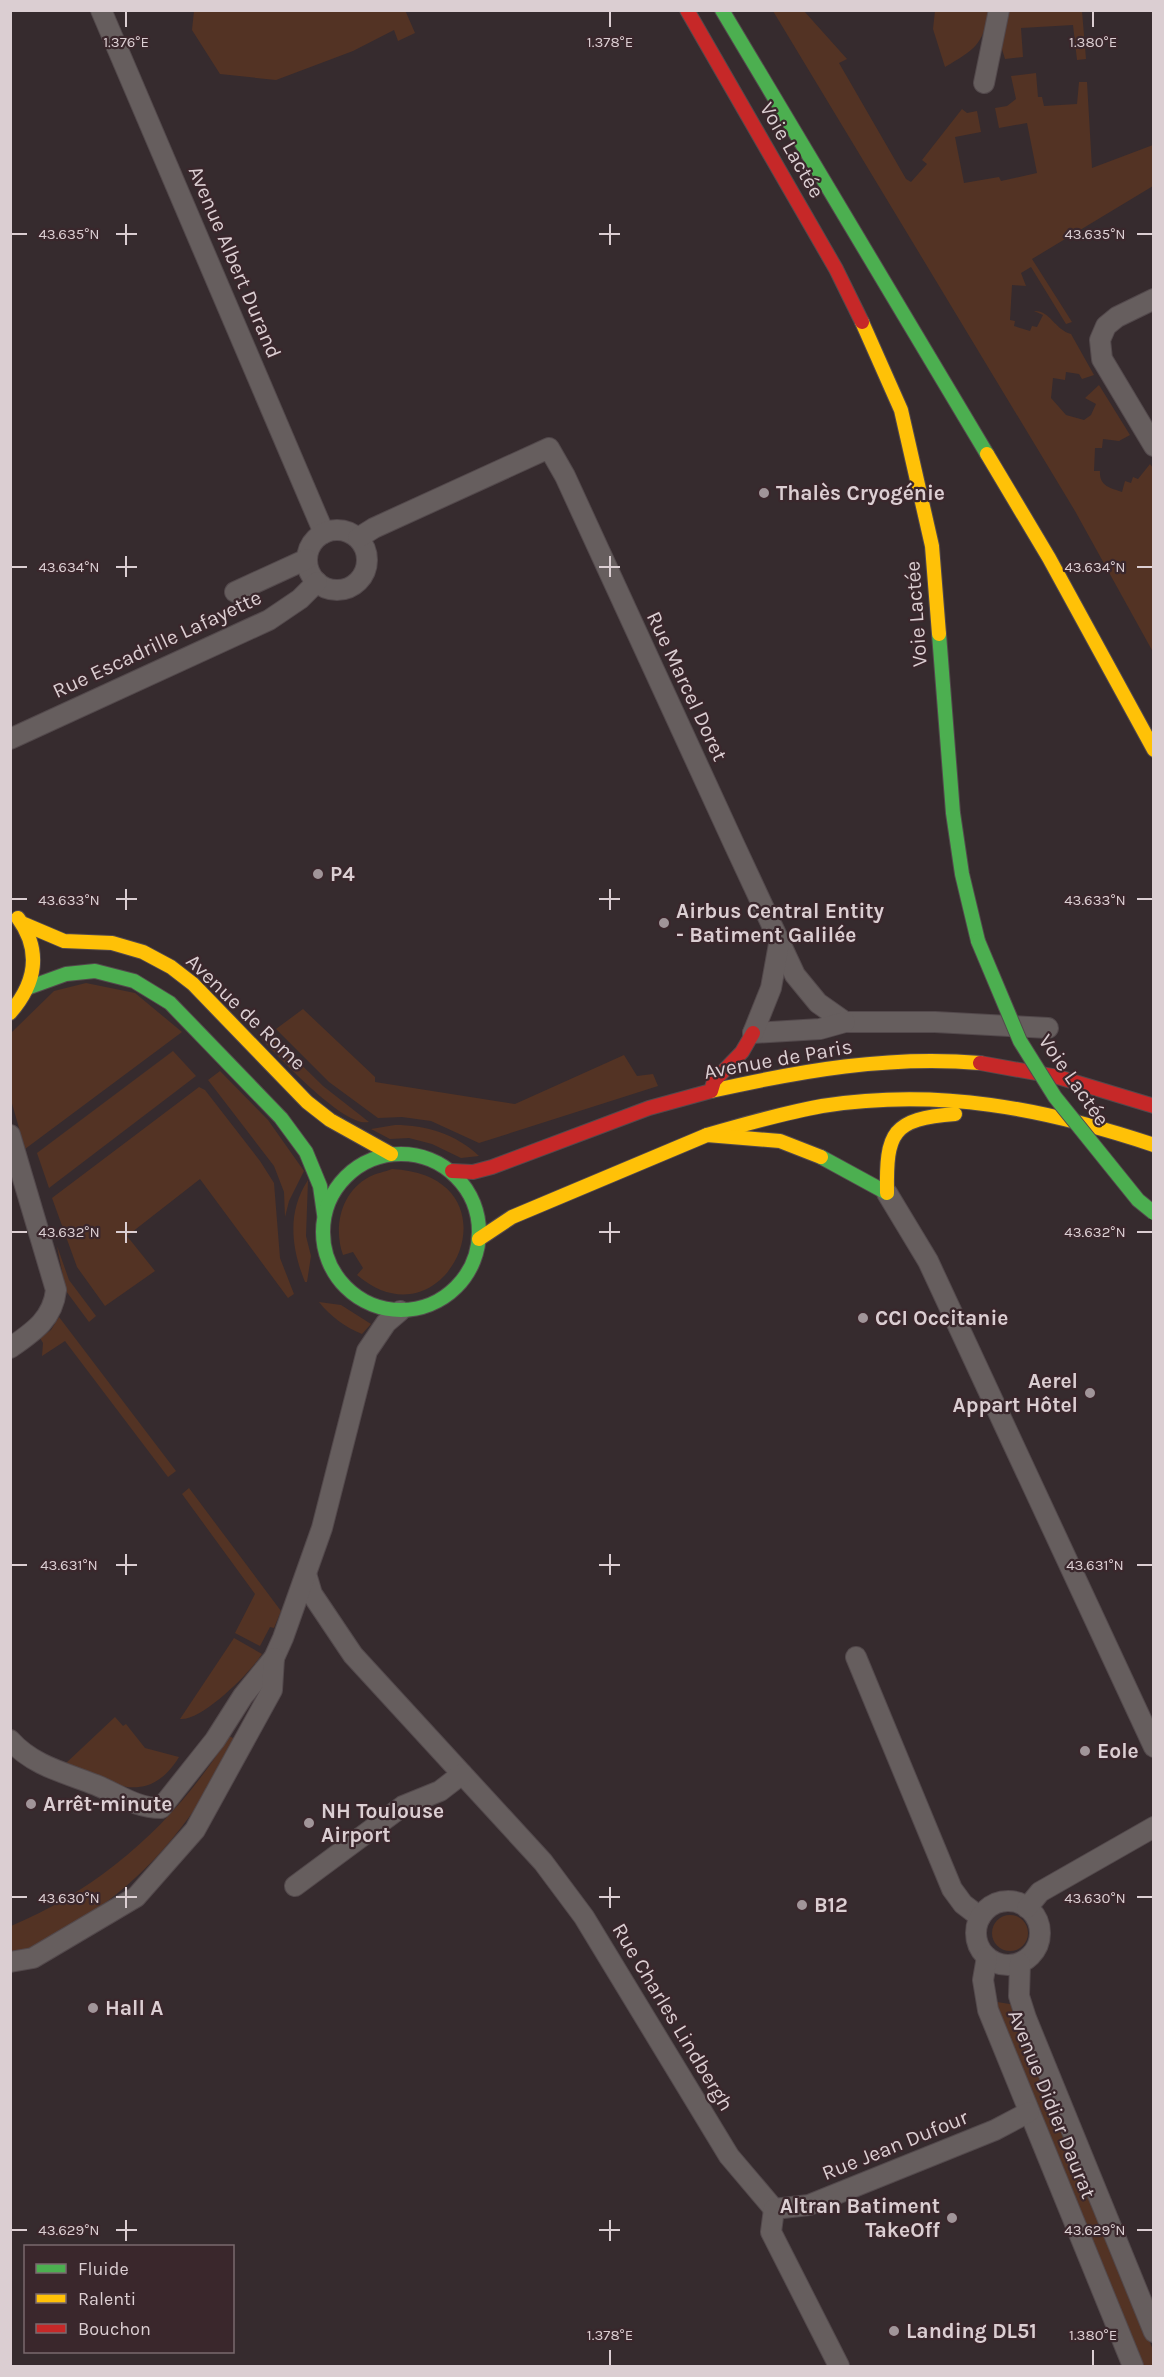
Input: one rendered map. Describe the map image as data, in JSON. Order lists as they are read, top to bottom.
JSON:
{
  "streets": {
    "main road": ["Voie Lactée", "Avenue de Rome", "Avenue de Paris"],
    "street": [
      "Avenue Albert Durand",
      "Rue Escadrille Lafayette",
      "Rue Marcel Doret",
      "Rue Charles Lindbergh",
      "Avenue Didier Daurat",
      "Rue Jean Dufour"
    ]
  },
  "crossings": [
    ["Avenue Albert Durand", "Rue Escadrille Lafayette"],
    ["Avenue Albert Durand", "Rue Marcel Doret"],
    ["Rue Escadrille Lafayette", "Rue Marcel Doret"],
    ["Avenue de Rome", "Avenue de Paris"],
    ["Rue Charles Lindbergh", "Rue Jean Dufour"],
    ["Avenue Didier Daurat", "Rue Jean Dufour"]
  ],
  "places": [
    "Thalès Cryogénie",
    "P4",
    "Airbus Central Entity - Batiment Galilée",
    "CCI Occitanie",
    "Aerel Appart Hôtel",
    "Eole",
    "Arrêt-minute",
    "NH Toulouse Airport",
    "B12",
    "Hall A",
    "Altran Batiment TakeOff",
    "Landing DL51"
  ],
  "legend": ["Fluide", "Ralenti", "Bouchon"],
  "coordinates": [
    "1.376°E",
    "1.378°E",
    "1.380°E",
    "43.635°N",
    "43.634°N",
    "43.633°N",
    "43.632°N",
    "43.631°N",
    "43.630°N",
    "43.629°N"
  ]
}
